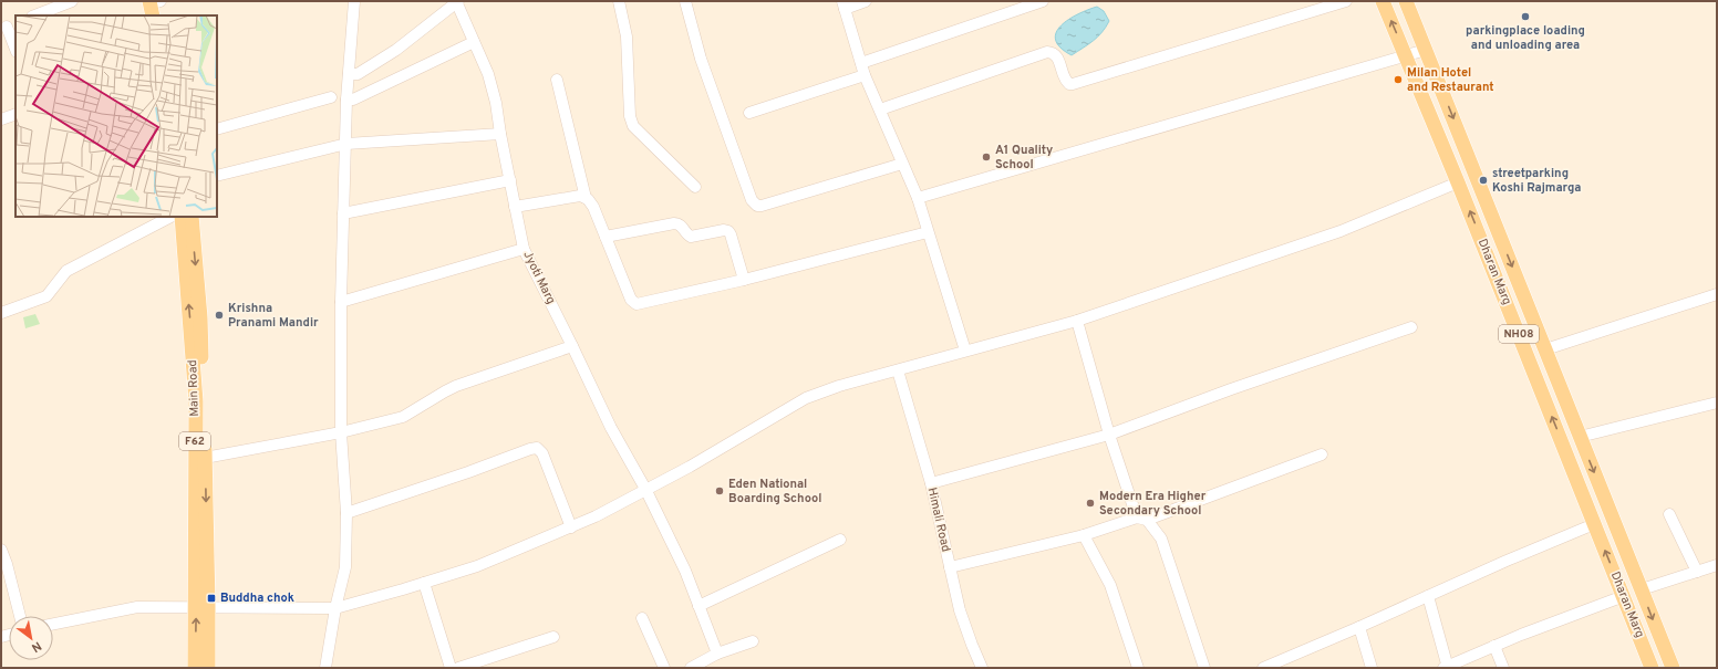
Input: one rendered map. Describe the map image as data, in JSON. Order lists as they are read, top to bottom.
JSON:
{
  "streets": {
    "main road": [
      "Dharan Marg",
      "NH08",
      "Main Road",
      "F62"
    ],
    "street": ["Jyoti Marg", "Himali Road"]
  },
  "places": {
    "other": [
      "parkingplace loading and unloading area",
      "Milan Hotel and Restaurant",
      "A1 Quality School",
      "streetparking Koshi Rajmarga",
      "Krishna Pranami Mandir",
      "Eden National Boarding School",
      "Modern Era Higher Secondary School"
    ],
    "transit": ["Buddha chok"]
  },
  "north": "bottom right"
}
